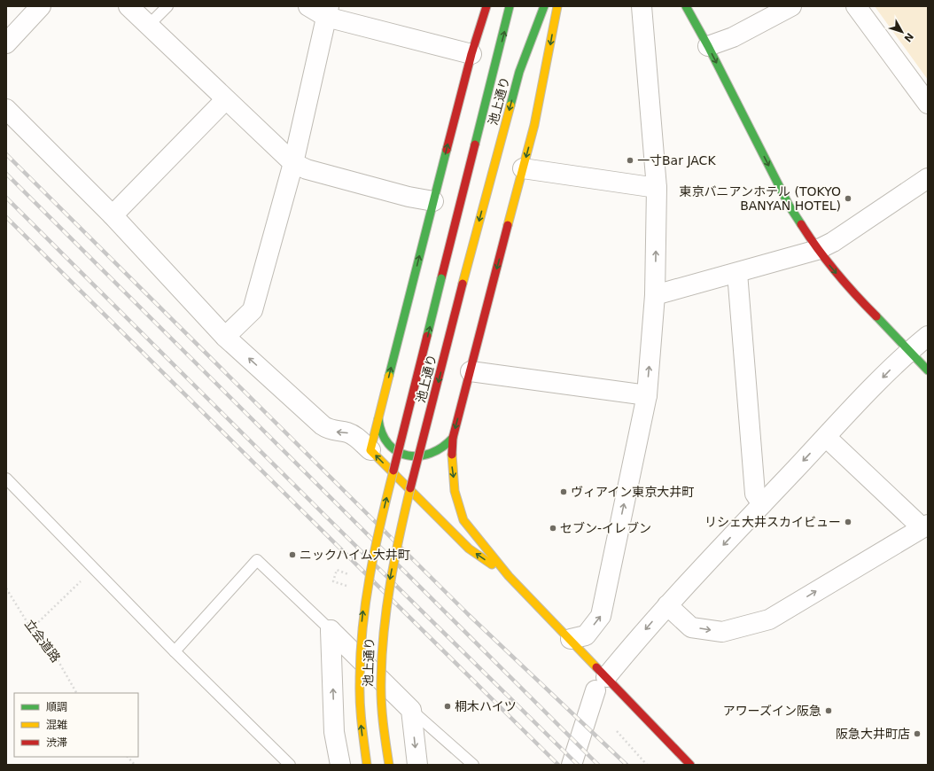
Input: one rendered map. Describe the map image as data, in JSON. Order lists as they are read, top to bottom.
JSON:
{
  "streets": {
    "main road": ["池上通り"],
    "path": ["立会道路"]
  },
  "places": [
    "一寸Bar JACK",
    "東京バニアンホテル (TOKYO BANYAN HOTEL)",
    "ヴィアイン東京大井町",
    "リシェ大井スカイビュー",
    "セブン-イレブン",
    "ニックハイム大井町",
    "桐木ハイツ",
    "アワーズイン阪急",
    "阪急大井町店"
  ],
  "legend": ["順調", "混雑", "渋滞"],
  "north": "bottom right"
}
